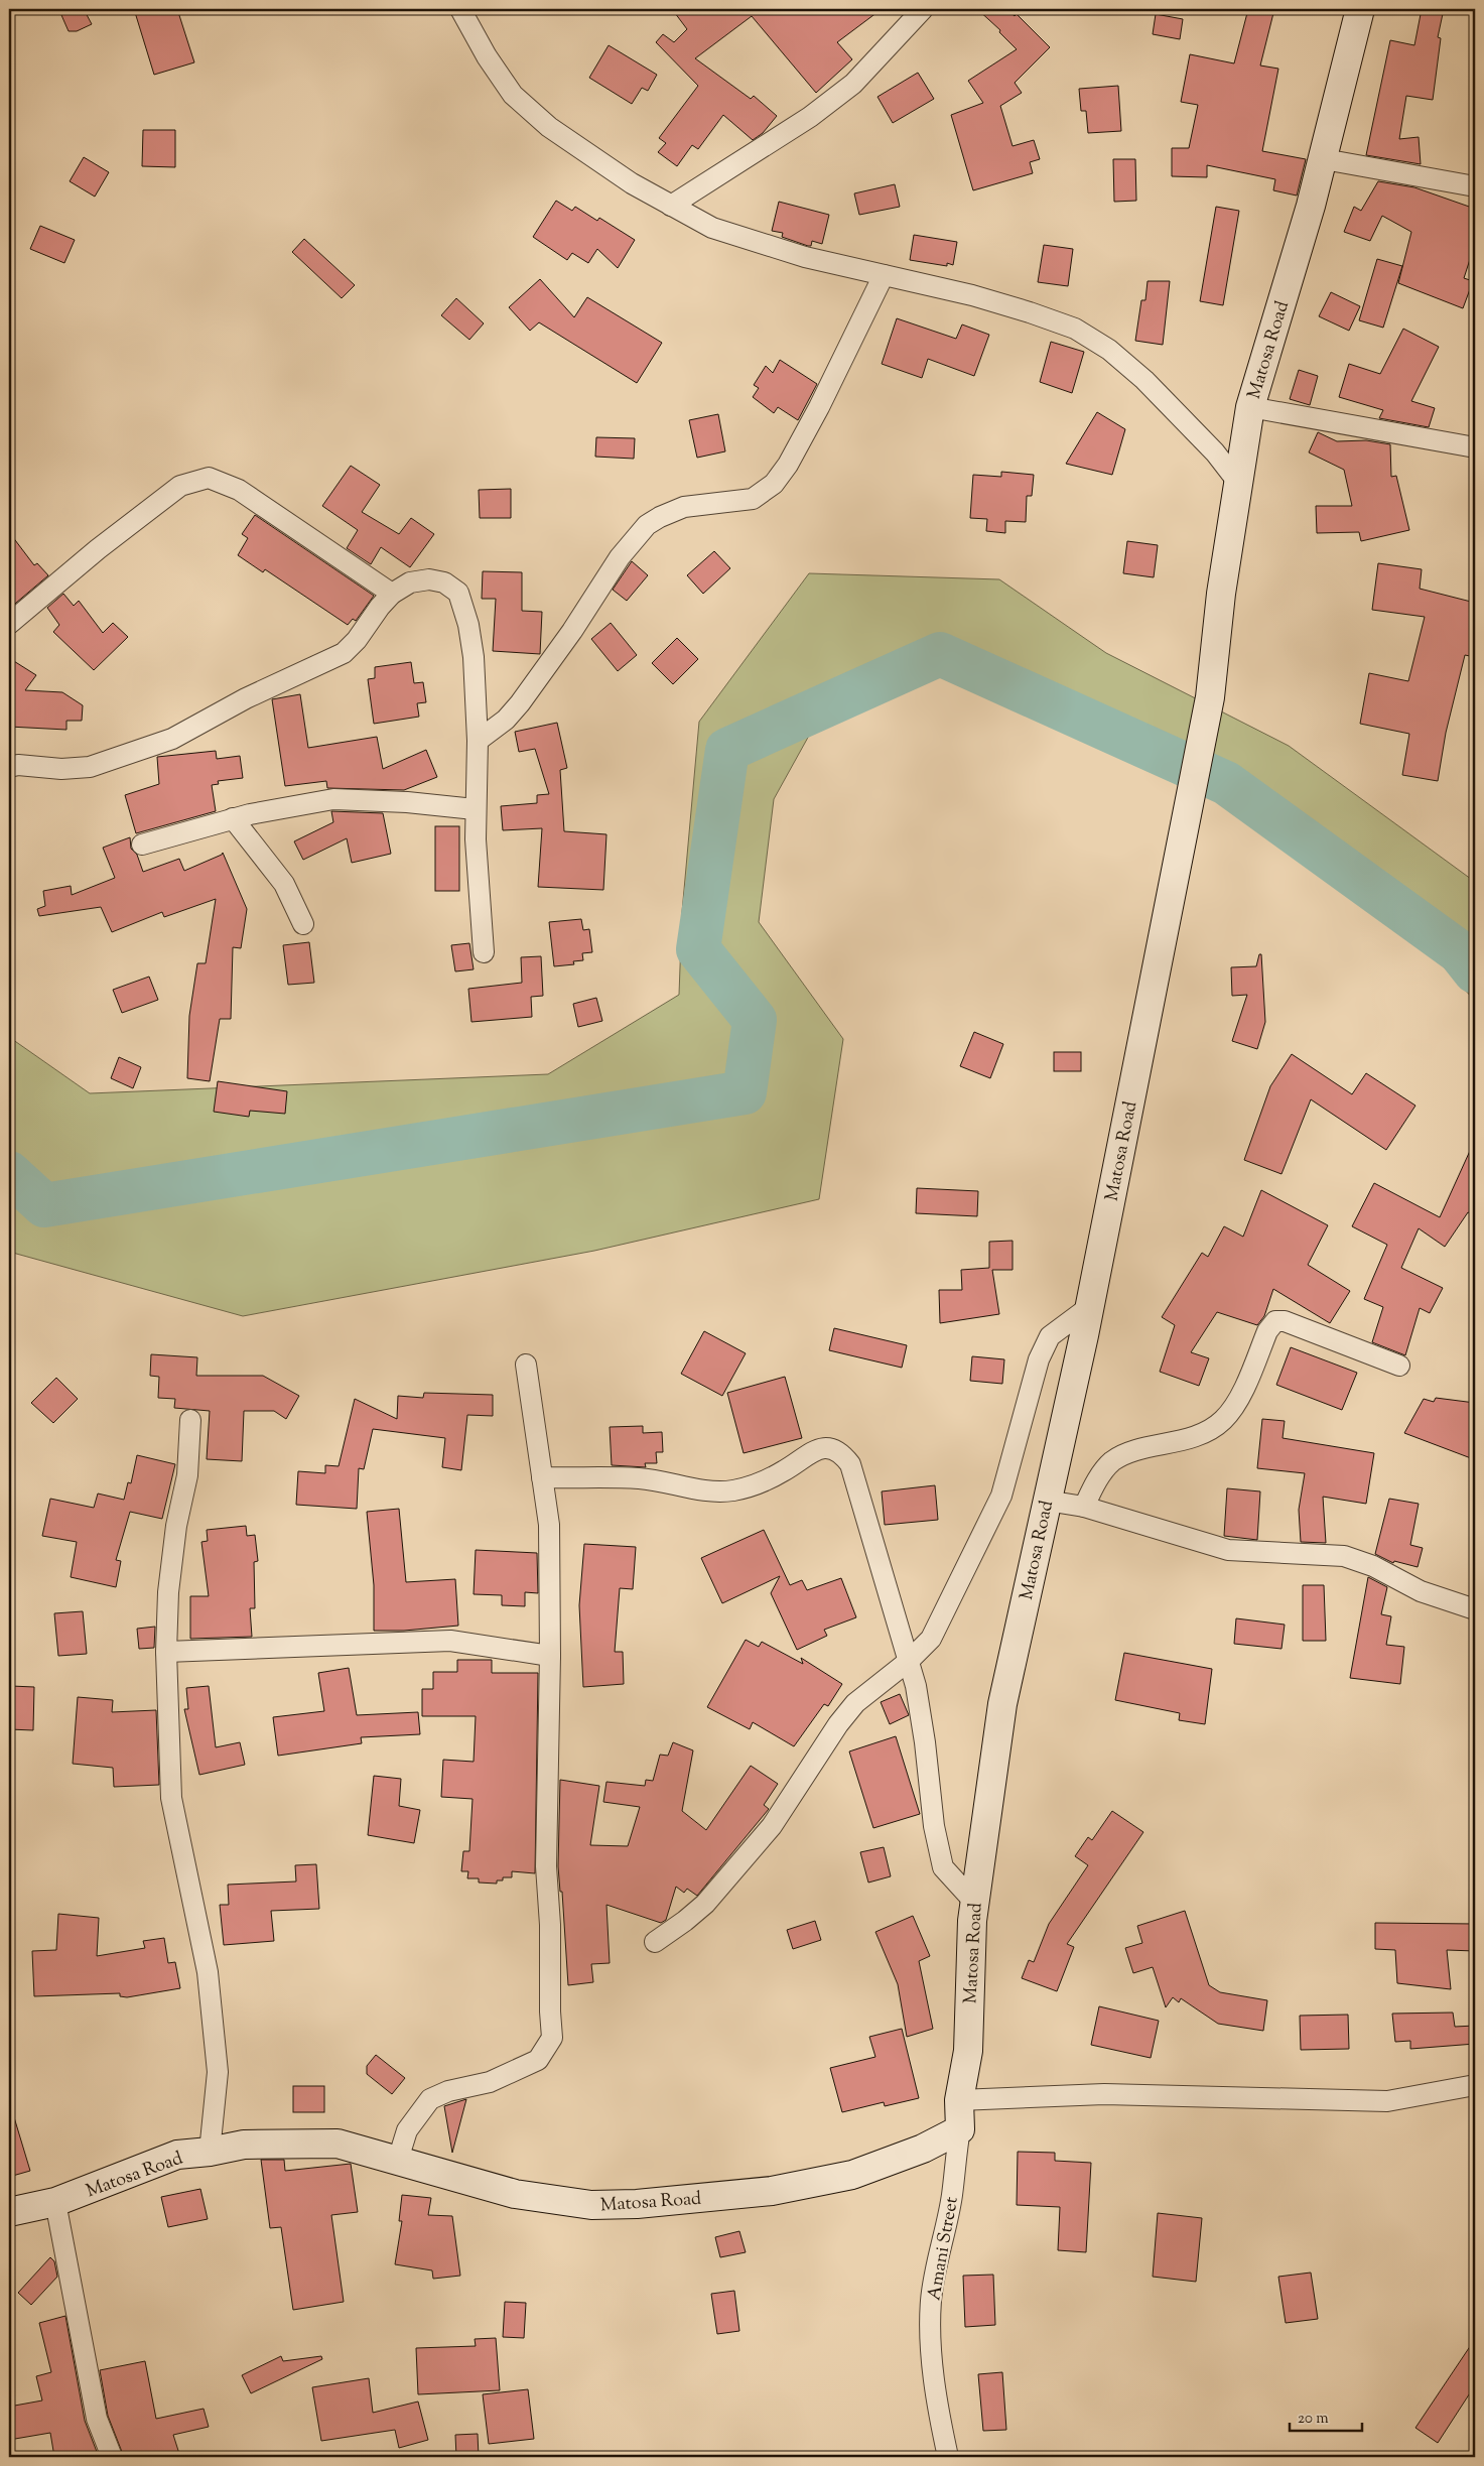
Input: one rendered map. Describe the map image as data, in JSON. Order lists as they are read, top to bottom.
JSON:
{
  "streets": {
    "street": ["Matosa Road", "Amani Street"]
  },
  "crossings": [
    ["Matosa Road", "Amani Street"]
  ],
  "scale_bar": "20 m"
}
